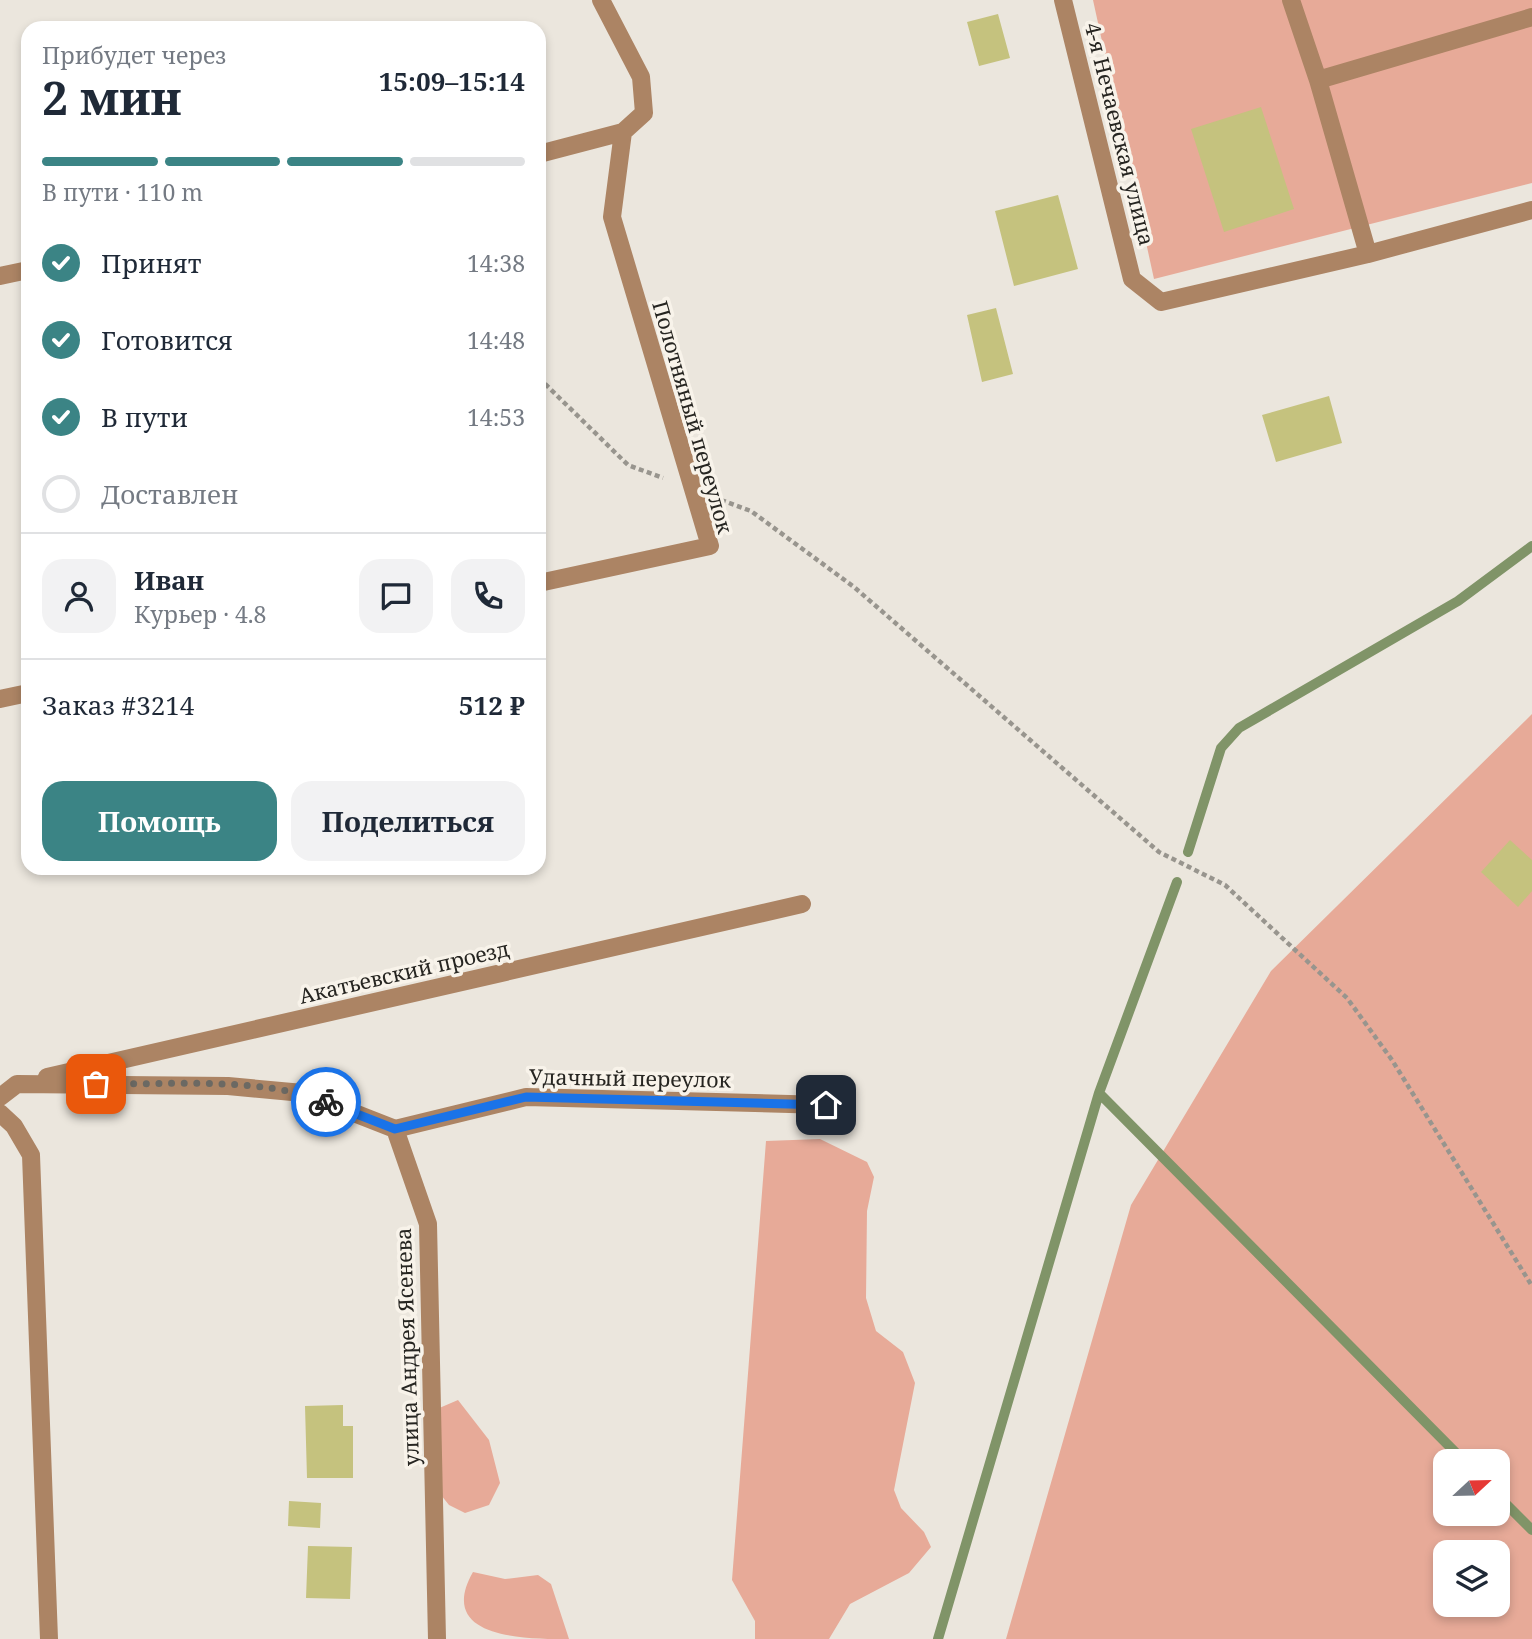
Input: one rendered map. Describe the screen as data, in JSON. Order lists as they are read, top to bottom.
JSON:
{
  "streets": {
    "street": [
      "4-я Нечаевская улица",
      "Полотняный переулок",
      "Акатьевский проезд",
      "Удачный переулок",
      "улица Андрея Ясенева"
    ]
  },
  "crossings": [
    ["Удачный переулок", "улица Андрея Ясенева"]
  ],
  "north": "right",
  "page": {
    "heading": ["2 мин", "Прибудет через", "15:09–15:14"],
    "panel": [
      "Иван",
      "Курьер · 4.8",
      "Заказ #3214",
      "512 ₽"
    ],
    "bar": "В пути · 110 m",
    "list": [
      ["Принят", "14:38"],
      ["Готовится", "14:48"],
      ["В пути", "14:53"],
      "Доставлен"
    ],
    "buttons": ["Помощь", "Поделиться"]
  }
}
